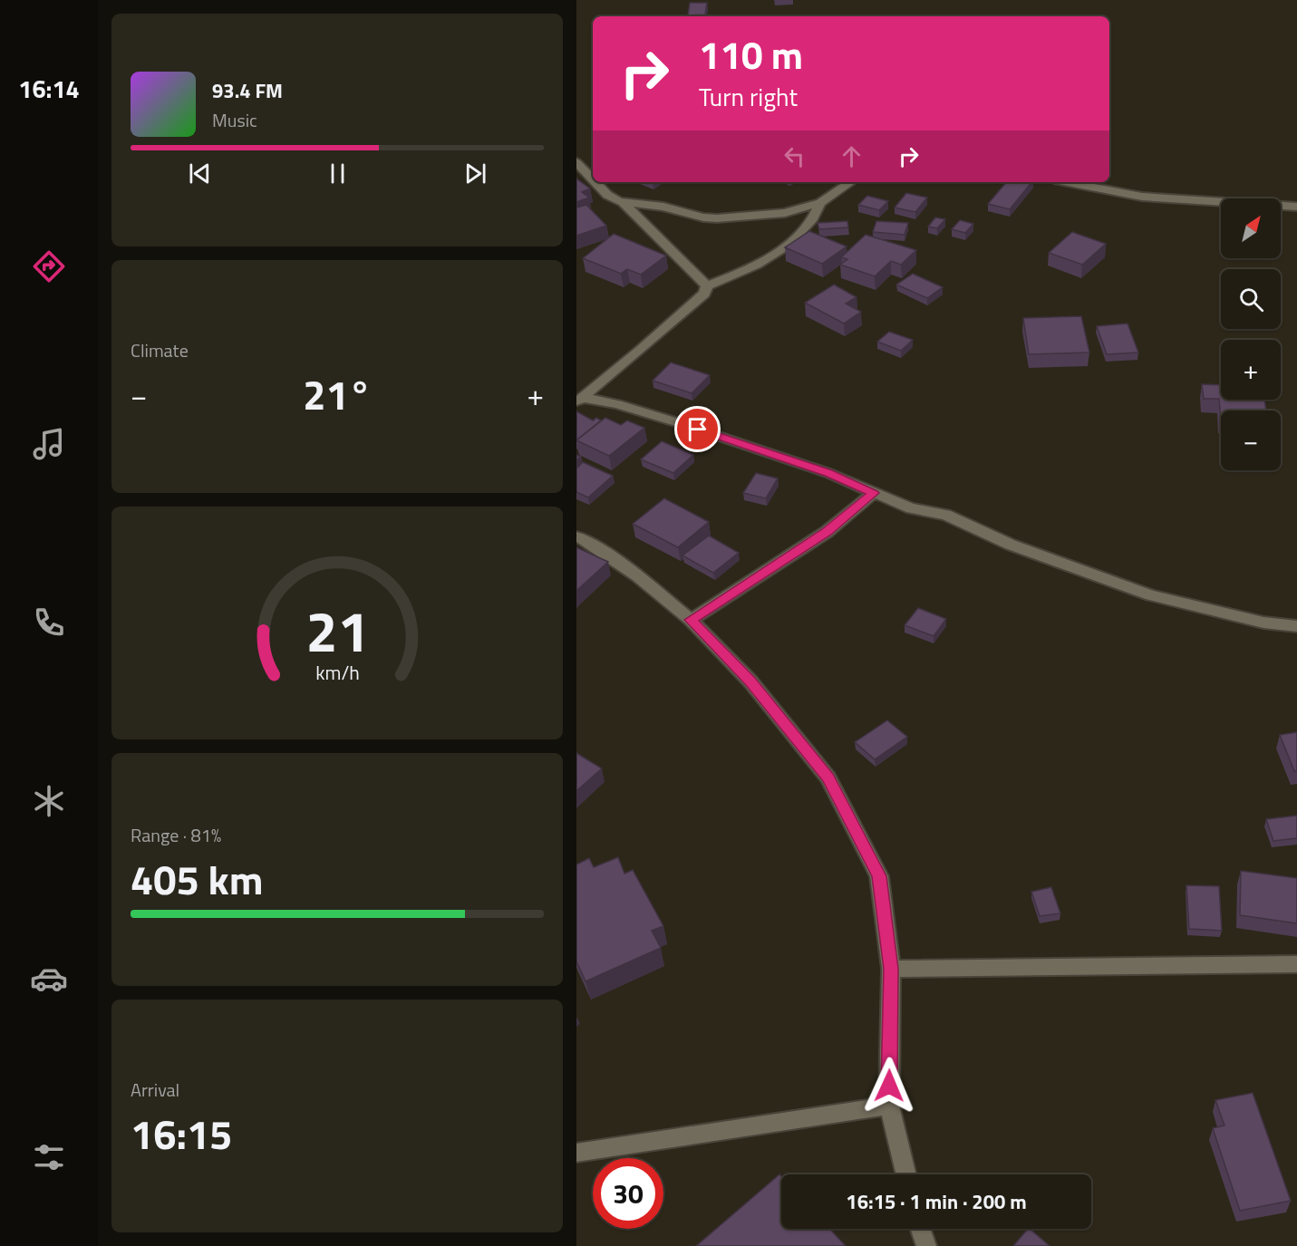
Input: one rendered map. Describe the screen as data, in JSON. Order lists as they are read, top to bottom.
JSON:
{
  "north": "top right",
  "page": {
    "tabs": "16:14",
    "turn": ["110 m", "Turn right"],
    "song": ["93.4 FM", "Music"],
    "map_buttons": ["+", "−"],
    "tile": [
      "Climate",
      ["Range · 81%", "405 km"],
      ["Arrival", "16:15"]
    ],
    "heat": ["−", "21°", "+"],
    "limit": "30",
    "trip": "16:15 · 1 min · 200 m",
    "gauge": ["21", "km/h"]
  }
}
